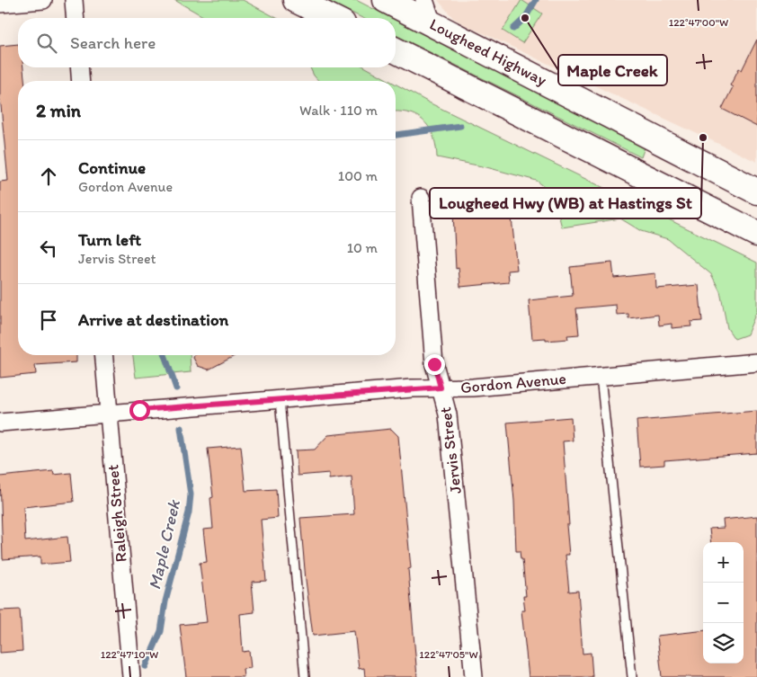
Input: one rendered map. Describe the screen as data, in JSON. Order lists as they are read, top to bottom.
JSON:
{
  "streets": {
    "main road": ["Lougheed Highway"],
    "street": ["Gordon Avenue", "Jervis Street", "Raleigh Street"]
  },
  "crossings": [
    ["Gordon Avenue", "Jervis Street"],
    ["Gordon Avenue", "Raleigh Street"]
  ],
  "water": ["Maple Creek"],
  "places": ["Maple Creek", "Lougheed Hwy (WB) at Hastings St"],
  "page": {
    "search": "Search here",
    "heading": ["2 min", "Walk · 110 m"],
    "list": [
      ["Continue", "Gordon Avenue", "100 m"],
      ["Turn left", "Jervis Street", "10 m"],
      "Arrive at destination"
    ],
    "map_buttons": ["+", "−"]
  },
  "coordinates": ["122°47'00\"W", "122°47'10\"W", "122°47'05\"W"]
}
